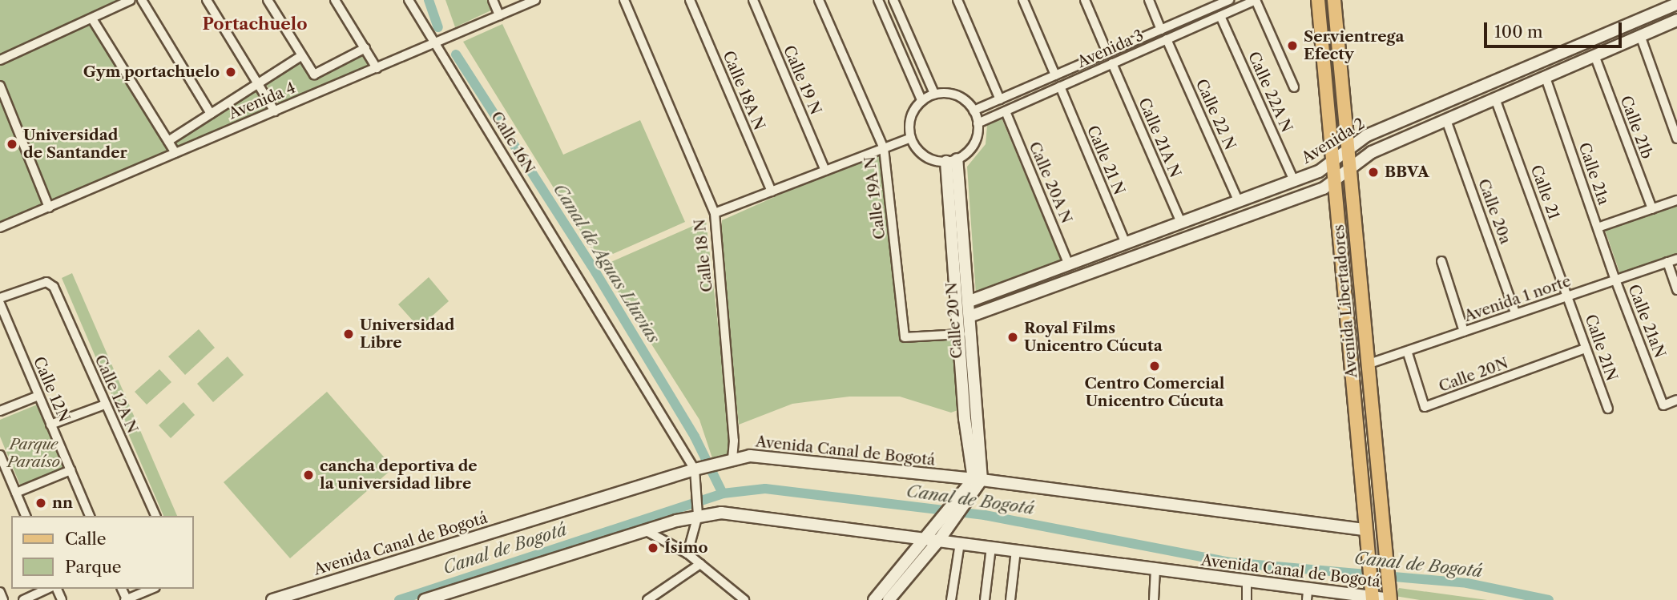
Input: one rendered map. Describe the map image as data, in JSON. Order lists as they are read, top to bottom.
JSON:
{
  "streets": {
    "main road": ["Avenida Libertadores"],
    "street": [
      "Avenida 3",
      "Calle 19 N",
      "Calle 18A N",
      "Calle 22A N",
      "Avenida 4",
      "Calle 22 N",
      "Calle 21b",
      "Calle 21A N",
      "Avenida 2",
      "Calle 16N",
      "Calle 21 N",
      "Calle 21a",
      "Calle 20A N",
      "Calle 21",
      "Calle 19A N",
      "Calle 20a",
      "Calle 18 N",
      "Avenida 1 norte",
      "Calle 20 N",
      "Calle 21aN",
      "Calle 21N",
      "Calle 20N",
      "Calle 12N",
      "Calle 12A N",
      "Avenida Canal de Bogotá"
    ]
  },
  "crossings": [
    ["Avenida 3", "Calle 22A N"],
    ["Avenida 3", "Calle 22 N"],
    ["Avenida 3", "Calle 21A N"],
    ["Avenida 3", "Calle 21 N"],
    ["Avenida 3", "Calle 20A N"],
    ["Avenida 3", "Calle 20 N"],
    ["Calle 22A N", "Avenida 2"],
    ["Avenida 4", "Calle 16N"],
    ["Calle 22 N", "Avenida 2"],
    ["Calle 21b", "Avenida 2"],
    ["Calle 21A N", "Avenida 2"],
    ["Avenida 2", "Calle 21 N"],
    ["Avenida 2", "Calle 21a"],
    ["Avenida 2", "Calle 20A N"],
    ["Avenida 2", "Calle 21"],
    ["Avenida 2", "Calle 20a"],
    ["Avenida 2", "Avenida Libertadores"],
    ["Avenida 2", "Calle 20 N"],
    ["Calle 16N", "Avenida Canal de Bogotá"],
    ["Calle 21a", "Avenida 1 norte"],
    ["Calle 21a", "Calle 21aN"],
    ["Calle 21", "Avenida 1 norte"],
    ["Calle 21", "Calle 21N"],
    ["Calle 19A N", "Calle 20 N"],
    ["Calle 20a", "Avenida 1 norte"],
    ["Calle 18 N", "Avenida Canal de Bogotá"],
    ["Avenida 1 norte", "Avenida Libertadores"],
    ["Avenida 1 norte", "Calle 21aN"],
    ["Avenida 1 norte", "Calle 21N"],
    ["Avenida 1 norte", "Calle 20N"],
    ["Avenida Libertadores", "Avenida Canal de Bogotá"],
    ["Calle 20 N", "Avenida Canal de Bogotá"],
    ["Calle 21N", "Calle 20N"]
  ],
  "districts": ["Portachuelo"],
  "water": ["Canal de Aguas Lluvias", "Canal de Bogotá"],
  "parks": ["Parque Paraíso"],
  "places": [
    "Servientrega Efecty",
    "Gym portachuelo",
    "Universidad de Santander",
    "BBVA",
    "Universidad Libre",
    "Royal Films Unicentro Cúcuta",
    "Centro Comercial Unicentro Cúcuta",
    "cancha deportiva de la universidad libre",
    "nn",
    "Ísimo"
  ],
  "legend": ["Calle", "Parque"],
  "scale_bar": "100 m"
}
